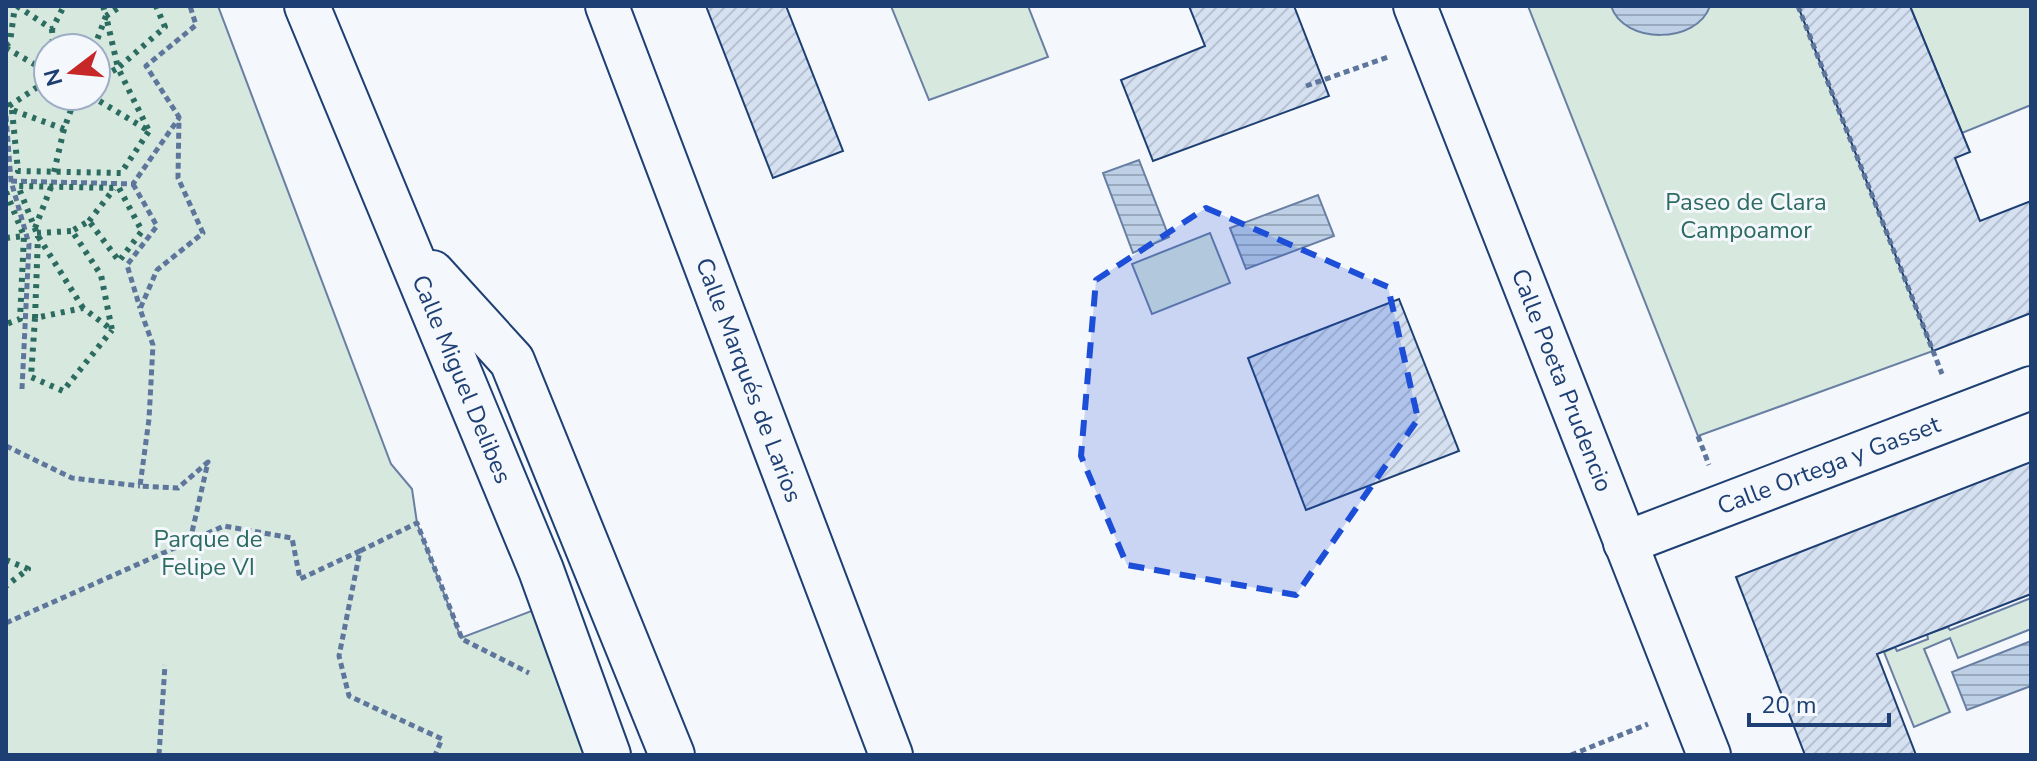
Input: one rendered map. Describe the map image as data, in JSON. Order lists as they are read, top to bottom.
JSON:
{
  "streets": {
    "main road": ["Calle Miguel Delibes"],
    "street": ["Calle Marqués de Larios", "Calle Poeta Prudencio", "Calle Ortega y Gasset"]
  },
  "crossings": [
    ["Calle Poeta Prudencio", "Calle Ortega y Gasset"]
  ],
  "parks": ["Paseo de Clara Campoamor", "Parque de Felipe VI"],
  "scale_bar": "20 m",
  "north": "left"
}
